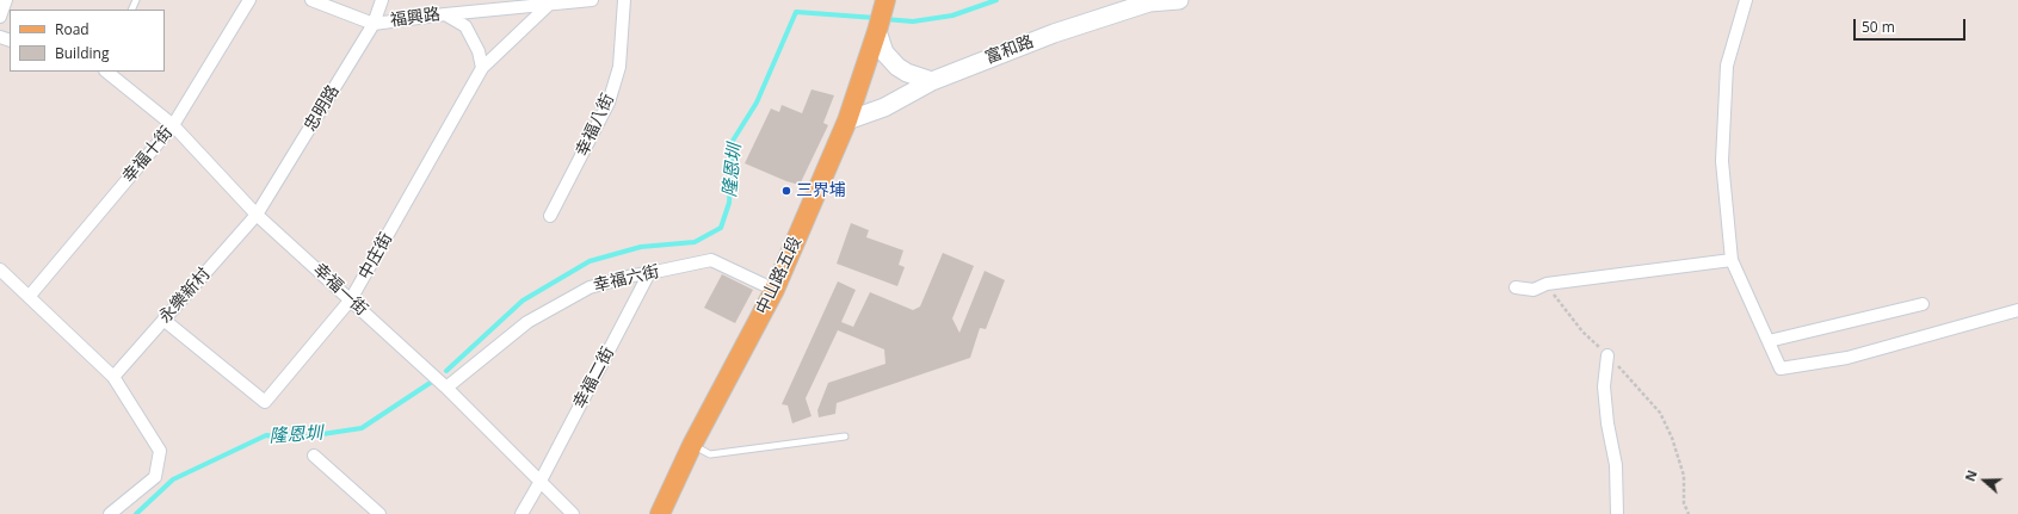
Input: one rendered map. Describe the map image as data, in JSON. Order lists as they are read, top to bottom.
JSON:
{
  "streets": {
    "main road": ["中山路五段"],
    "street": [
      "福興路",
      "富和路",
      "忠明路",
      "幸福八街",
      "幸福十街",
      "中庄街",
      "幸福六街",
      "幸福一街",
      "永樂新村",
      "幸福二街"
    ]
  },
  "crossings": [
    ["福興路", "忠明路"],
    ["福興路", "中庄街"],
    ["富和路", "中山路五段"],
    ["忠明路", "幸福一街"],
    ["忠明路", "永樂新村"],
    ["幸福十街", "幸福一街"],
    ["中庄街", "幸福一街"],
    ["中庄街", "永樂新村"],
    ["中山路五段", "幸福六街"],
    ["幸福六街", "幸福一街"],
    ["幸福六街", "幸福二街"],
    ["幸福一街", "永樂新村"],
    ["幸福一街", "幸福二街"]
  ],
  "water": ["隆恩圳"],
  "places": ["三界埔"],
  "legend": ["Road", "Building"],
  "scale_bar": "50 m",
  "north": "left"
}
